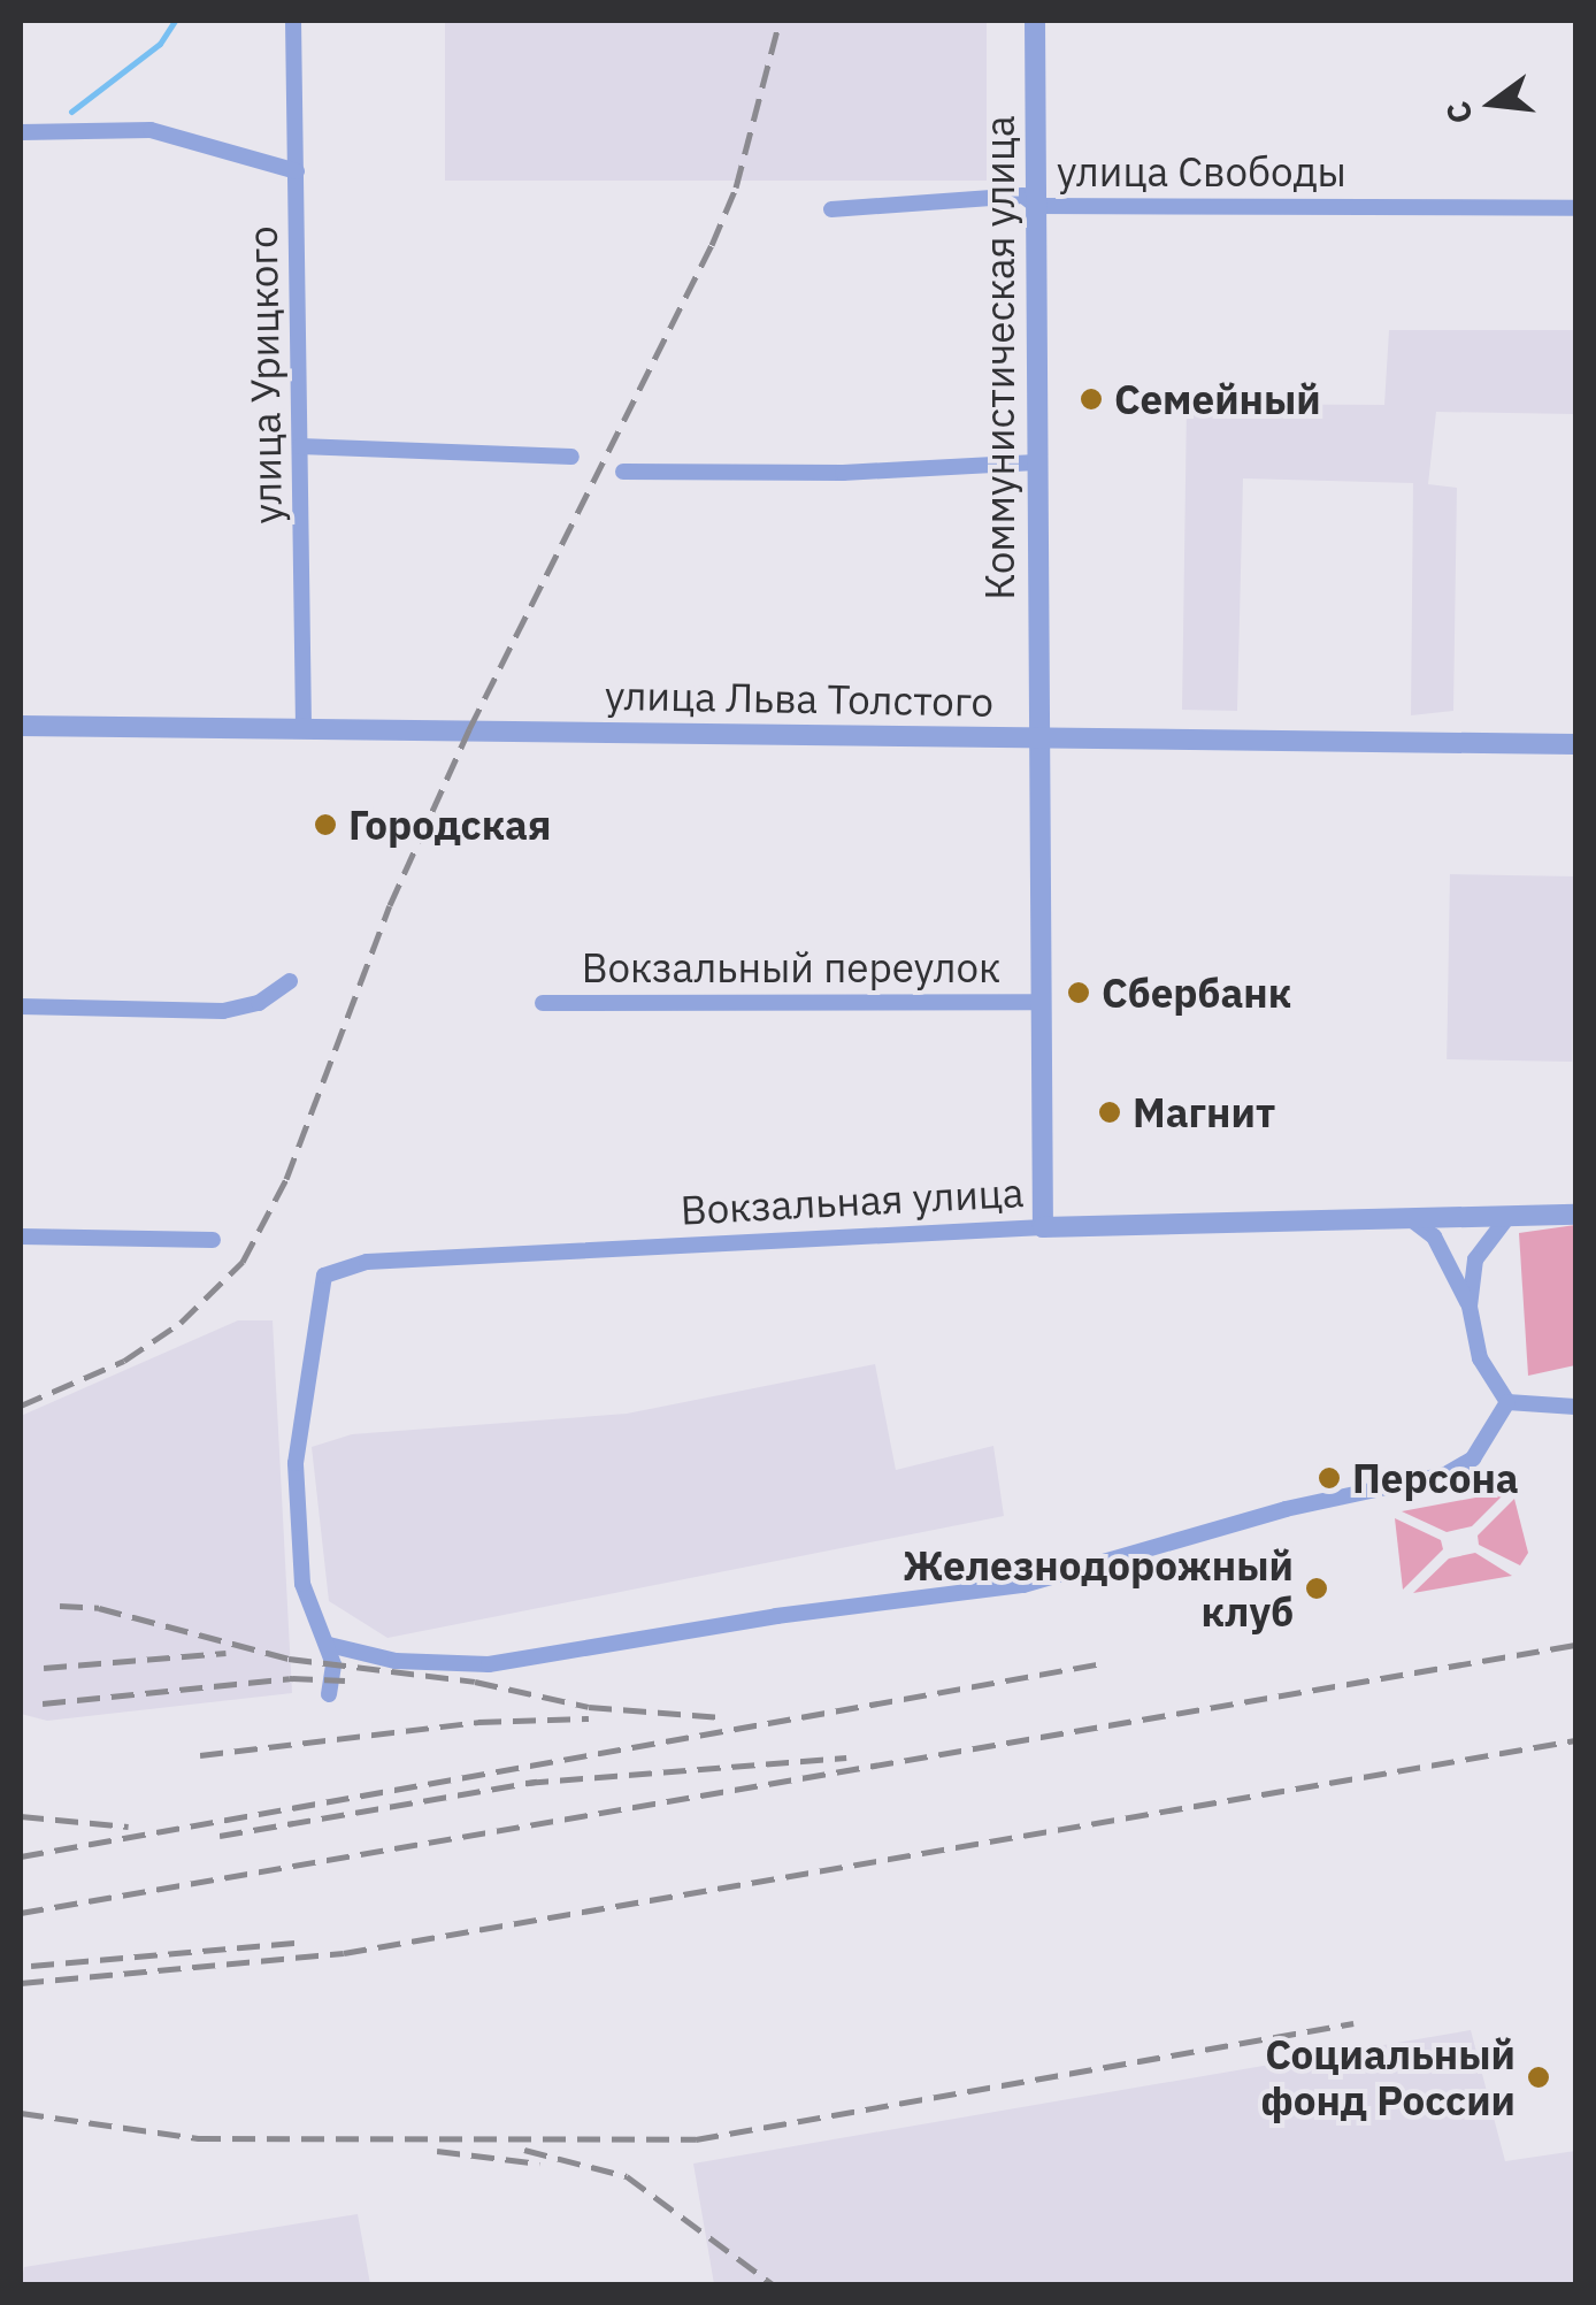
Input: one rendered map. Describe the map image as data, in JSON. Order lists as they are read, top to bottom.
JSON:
{
  "streets": {
    "street": [
      "улица Свободы",
      "Коммунистическая улица",
      "улица Урицкого",
      "улица Льва Толстого",
      "Вокзальный переулок",
      "Вокзальная улица"
    ]
  },
  "crossings": [
    ["улица Свободы", "Коммунистическая улица"],
    ["Коммунистическая улица", "улица Льва Толстого"],
    ["Коммунистическая улица", "Вокзальный переулок"],
    ["улица Урицкого", "улица Льва Толстого"]
  ],
  "places": [
    "Семейный",
    "Городская",
    "Сбербанк",
    "Магнит",
    "Персона",
    "Железнодорожный клуб",
    "Социальный фонд России"
  ],
  "north": "left"
}
